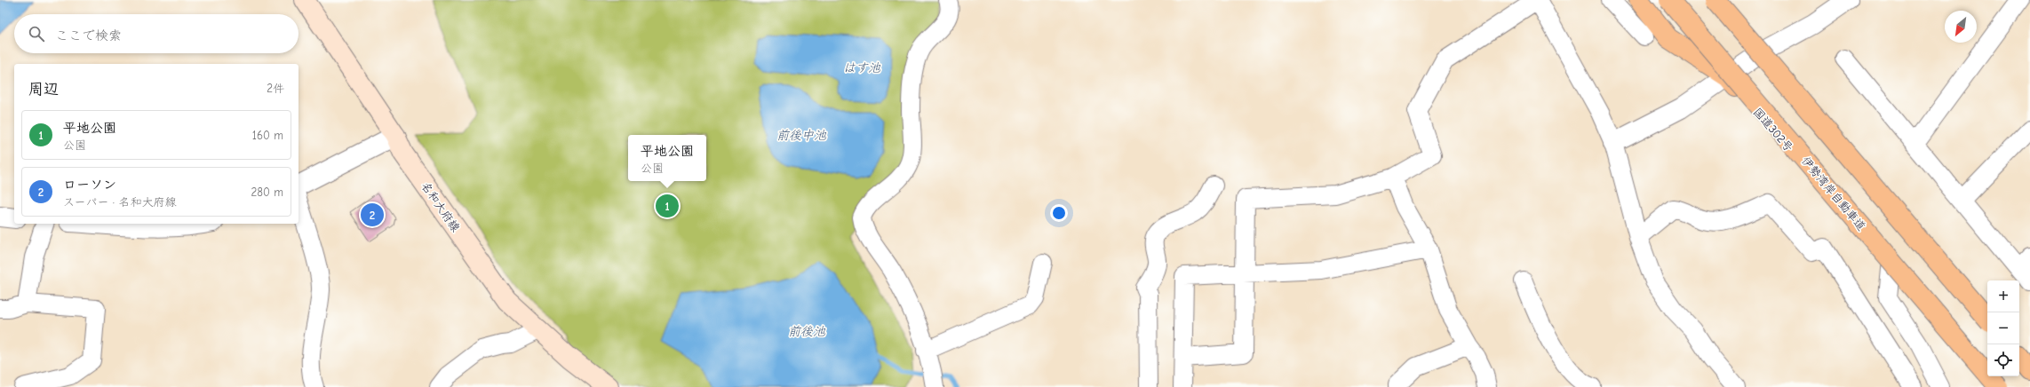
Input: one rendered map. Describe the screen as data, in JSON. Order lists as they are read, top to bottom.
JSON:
{
  "streets": {
    "highway": ["国道302号", "伊勢湾岸自動車道"],
    "main road": ["名和大府線"]
  },
  "water": ["はす池", "前後中池", "前後池"],
  "north": "bottom left",
  "page": {
    "search": "ここで検索",
    "heading": ["周辺", "2件"],
    "list": [
      {
        "mark": "1",
        "name": "平地公園",
        "note": "公園",
        "value": "160 m"
      },
      {
        "mark": "2",
        "name": "ローソン",
        "note": "スーパー · 名和大府線",
        "value": "280 m"
      }
    ],
    "popup": ["平地公園", "公園"],
    "pins": ["1", "2"],
    "map_buttons": ["+", "−"]
  }
}
